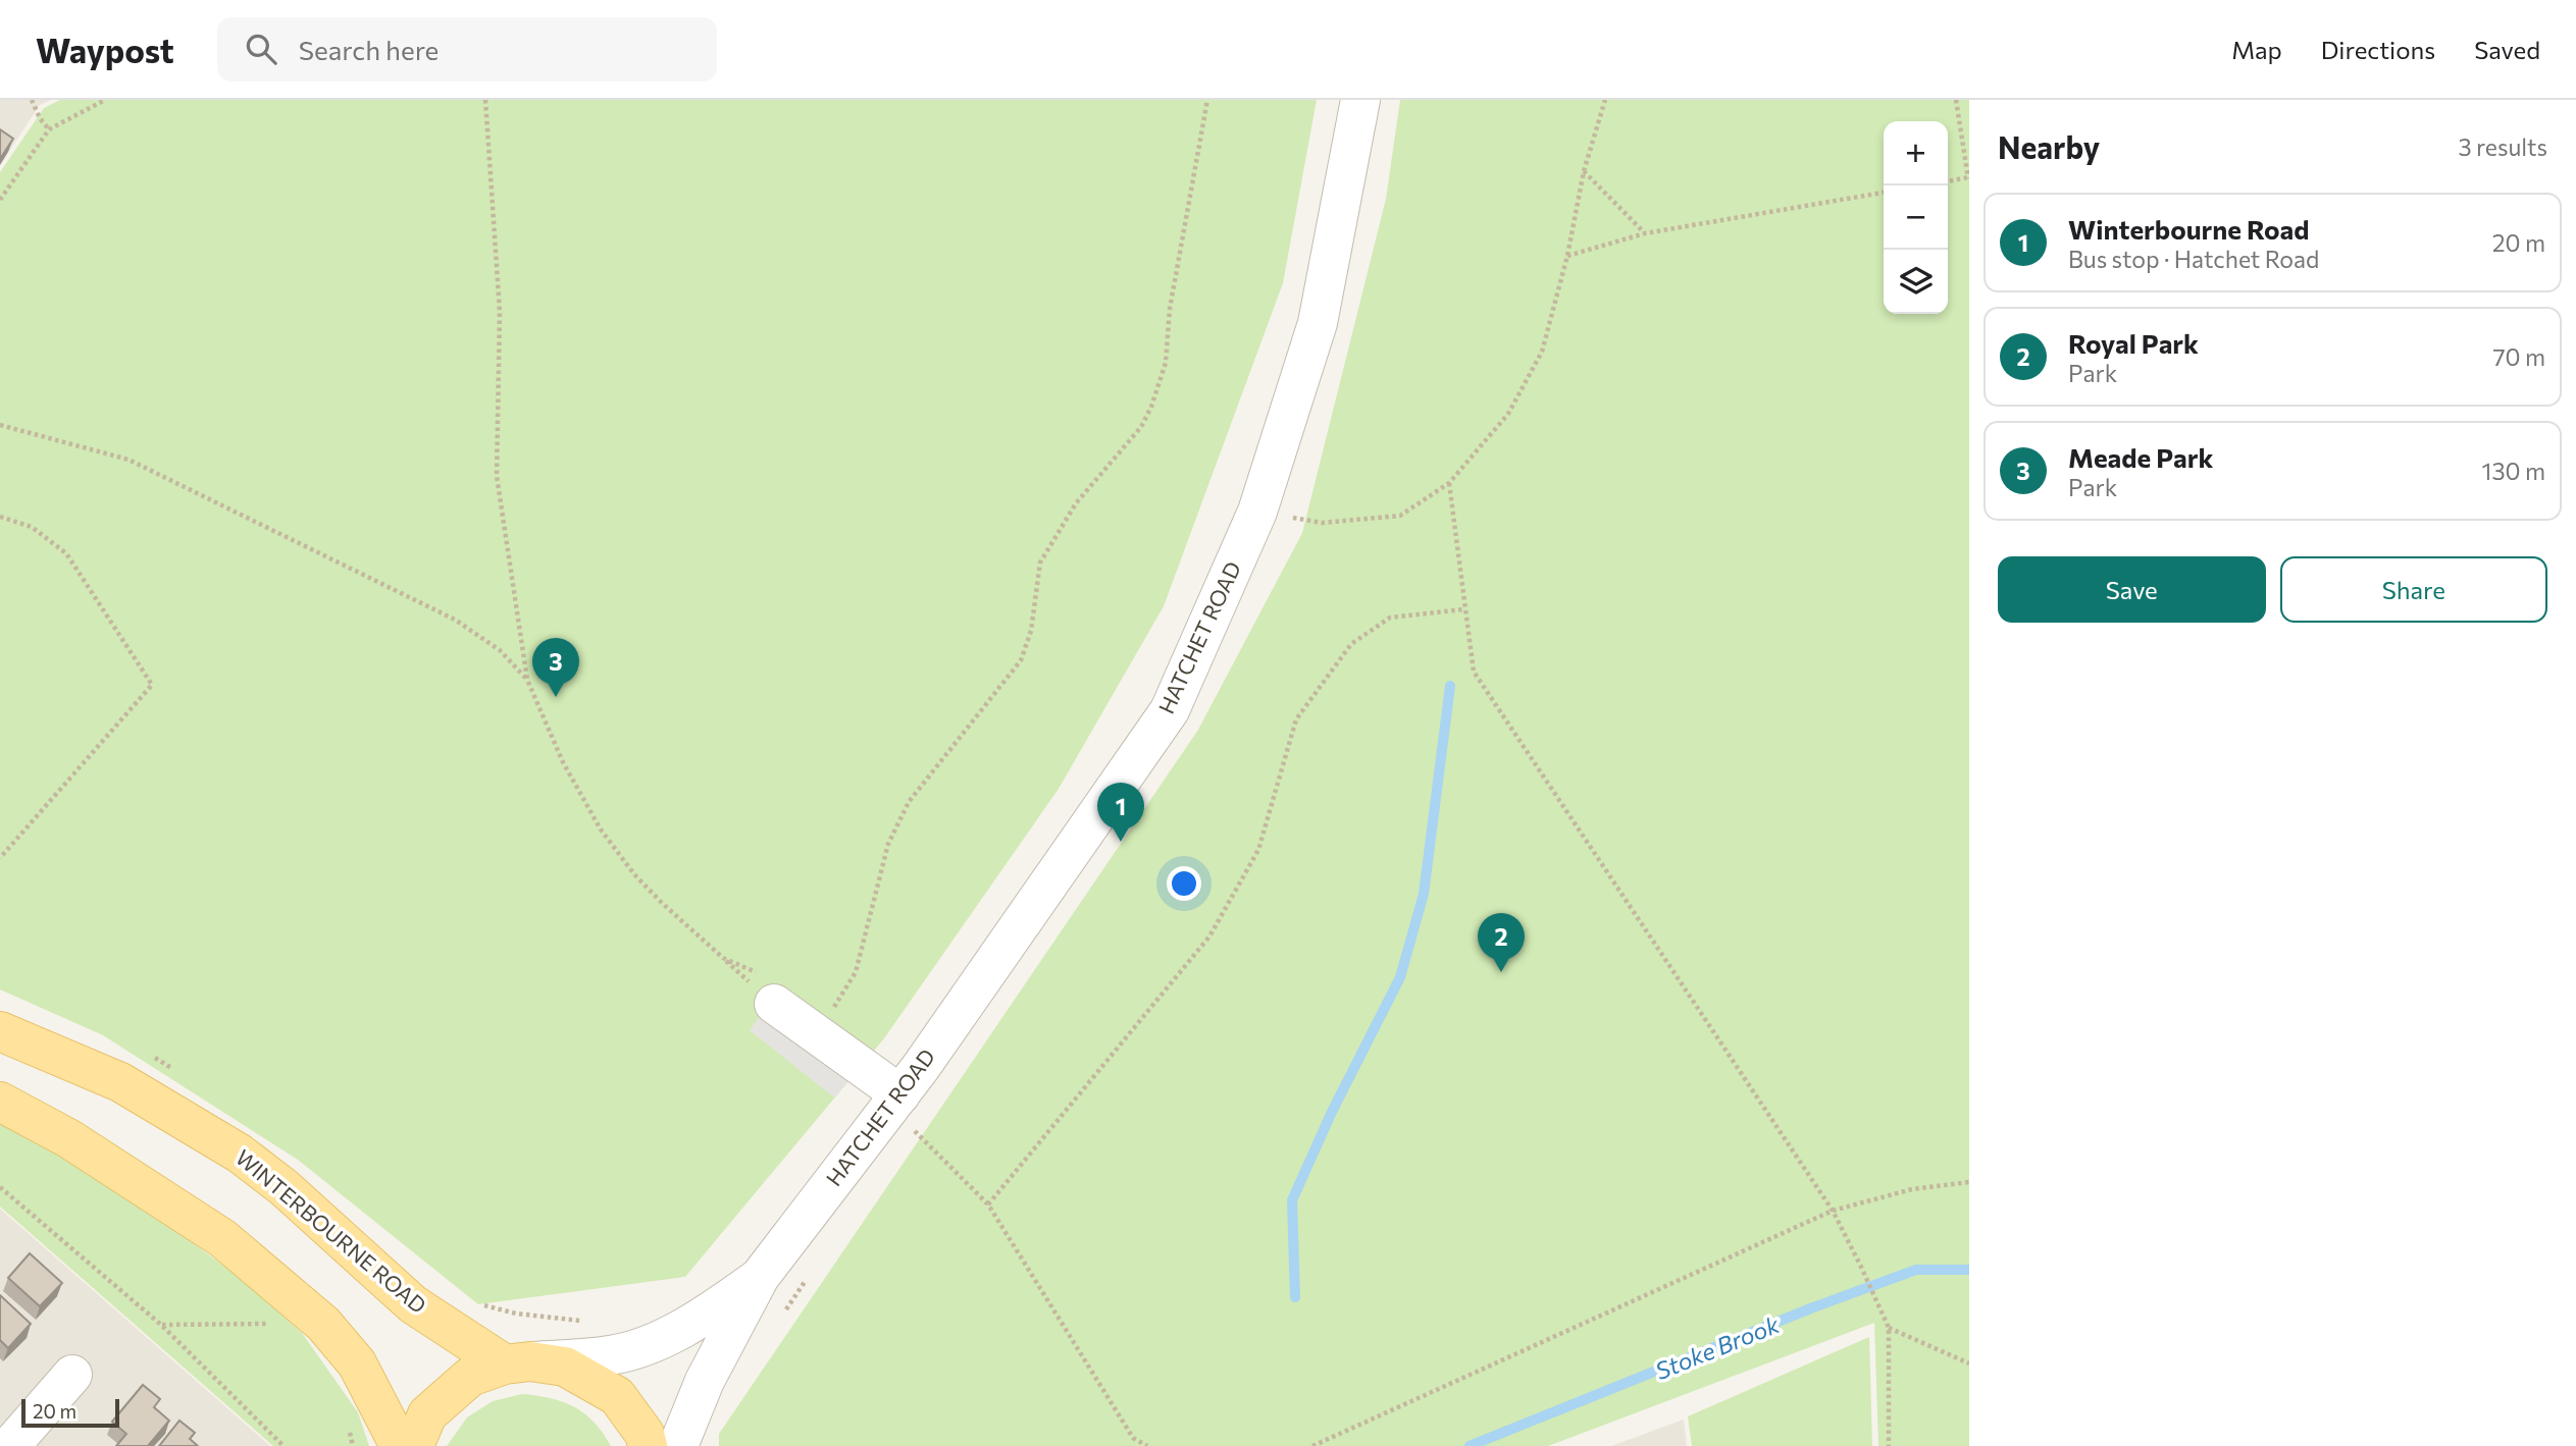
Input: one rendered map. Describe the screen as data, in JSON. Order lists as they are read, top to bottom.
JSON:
{
  "streets": {
    "main road": ["WINTERBOURNE ROAD"],
    "street": ["HATCHET ROAD"]
  },
  "crossings": [
    ["HATCHET ROAD", "WINTERBOURNE ROAD"]
  ],
  "water": ["Stoke Brook"],
  "scale_bar": "20 m",
  "page": {
    "header": "Waypost",
    "search": "Search here",
    "nav": ["Map", "Directions", "Saved"],
    "heading": ["Nearby", "3 results"],
    "map_buttons": ["+", "−"],
    "list": [
      {
        "mark": "1",
        "name": "Winterbourne Road",
        "note": "Bus stop · Hatchet Road",
        "value": "20 m"
      },
      {
        "mark": "2",
        "name": "Royal Park",
        "note": "Park",
        "value": "70 m"
      },
      {
        "mark": "3",
        "name": "Meade Park",
        "note": "Park",
        "value": "130 m"
      }
    ],
    "buttons": ["Save", "Share"],
    "pins": ["3", "1", "2"],
    "scale": "20 m"
  }
}
